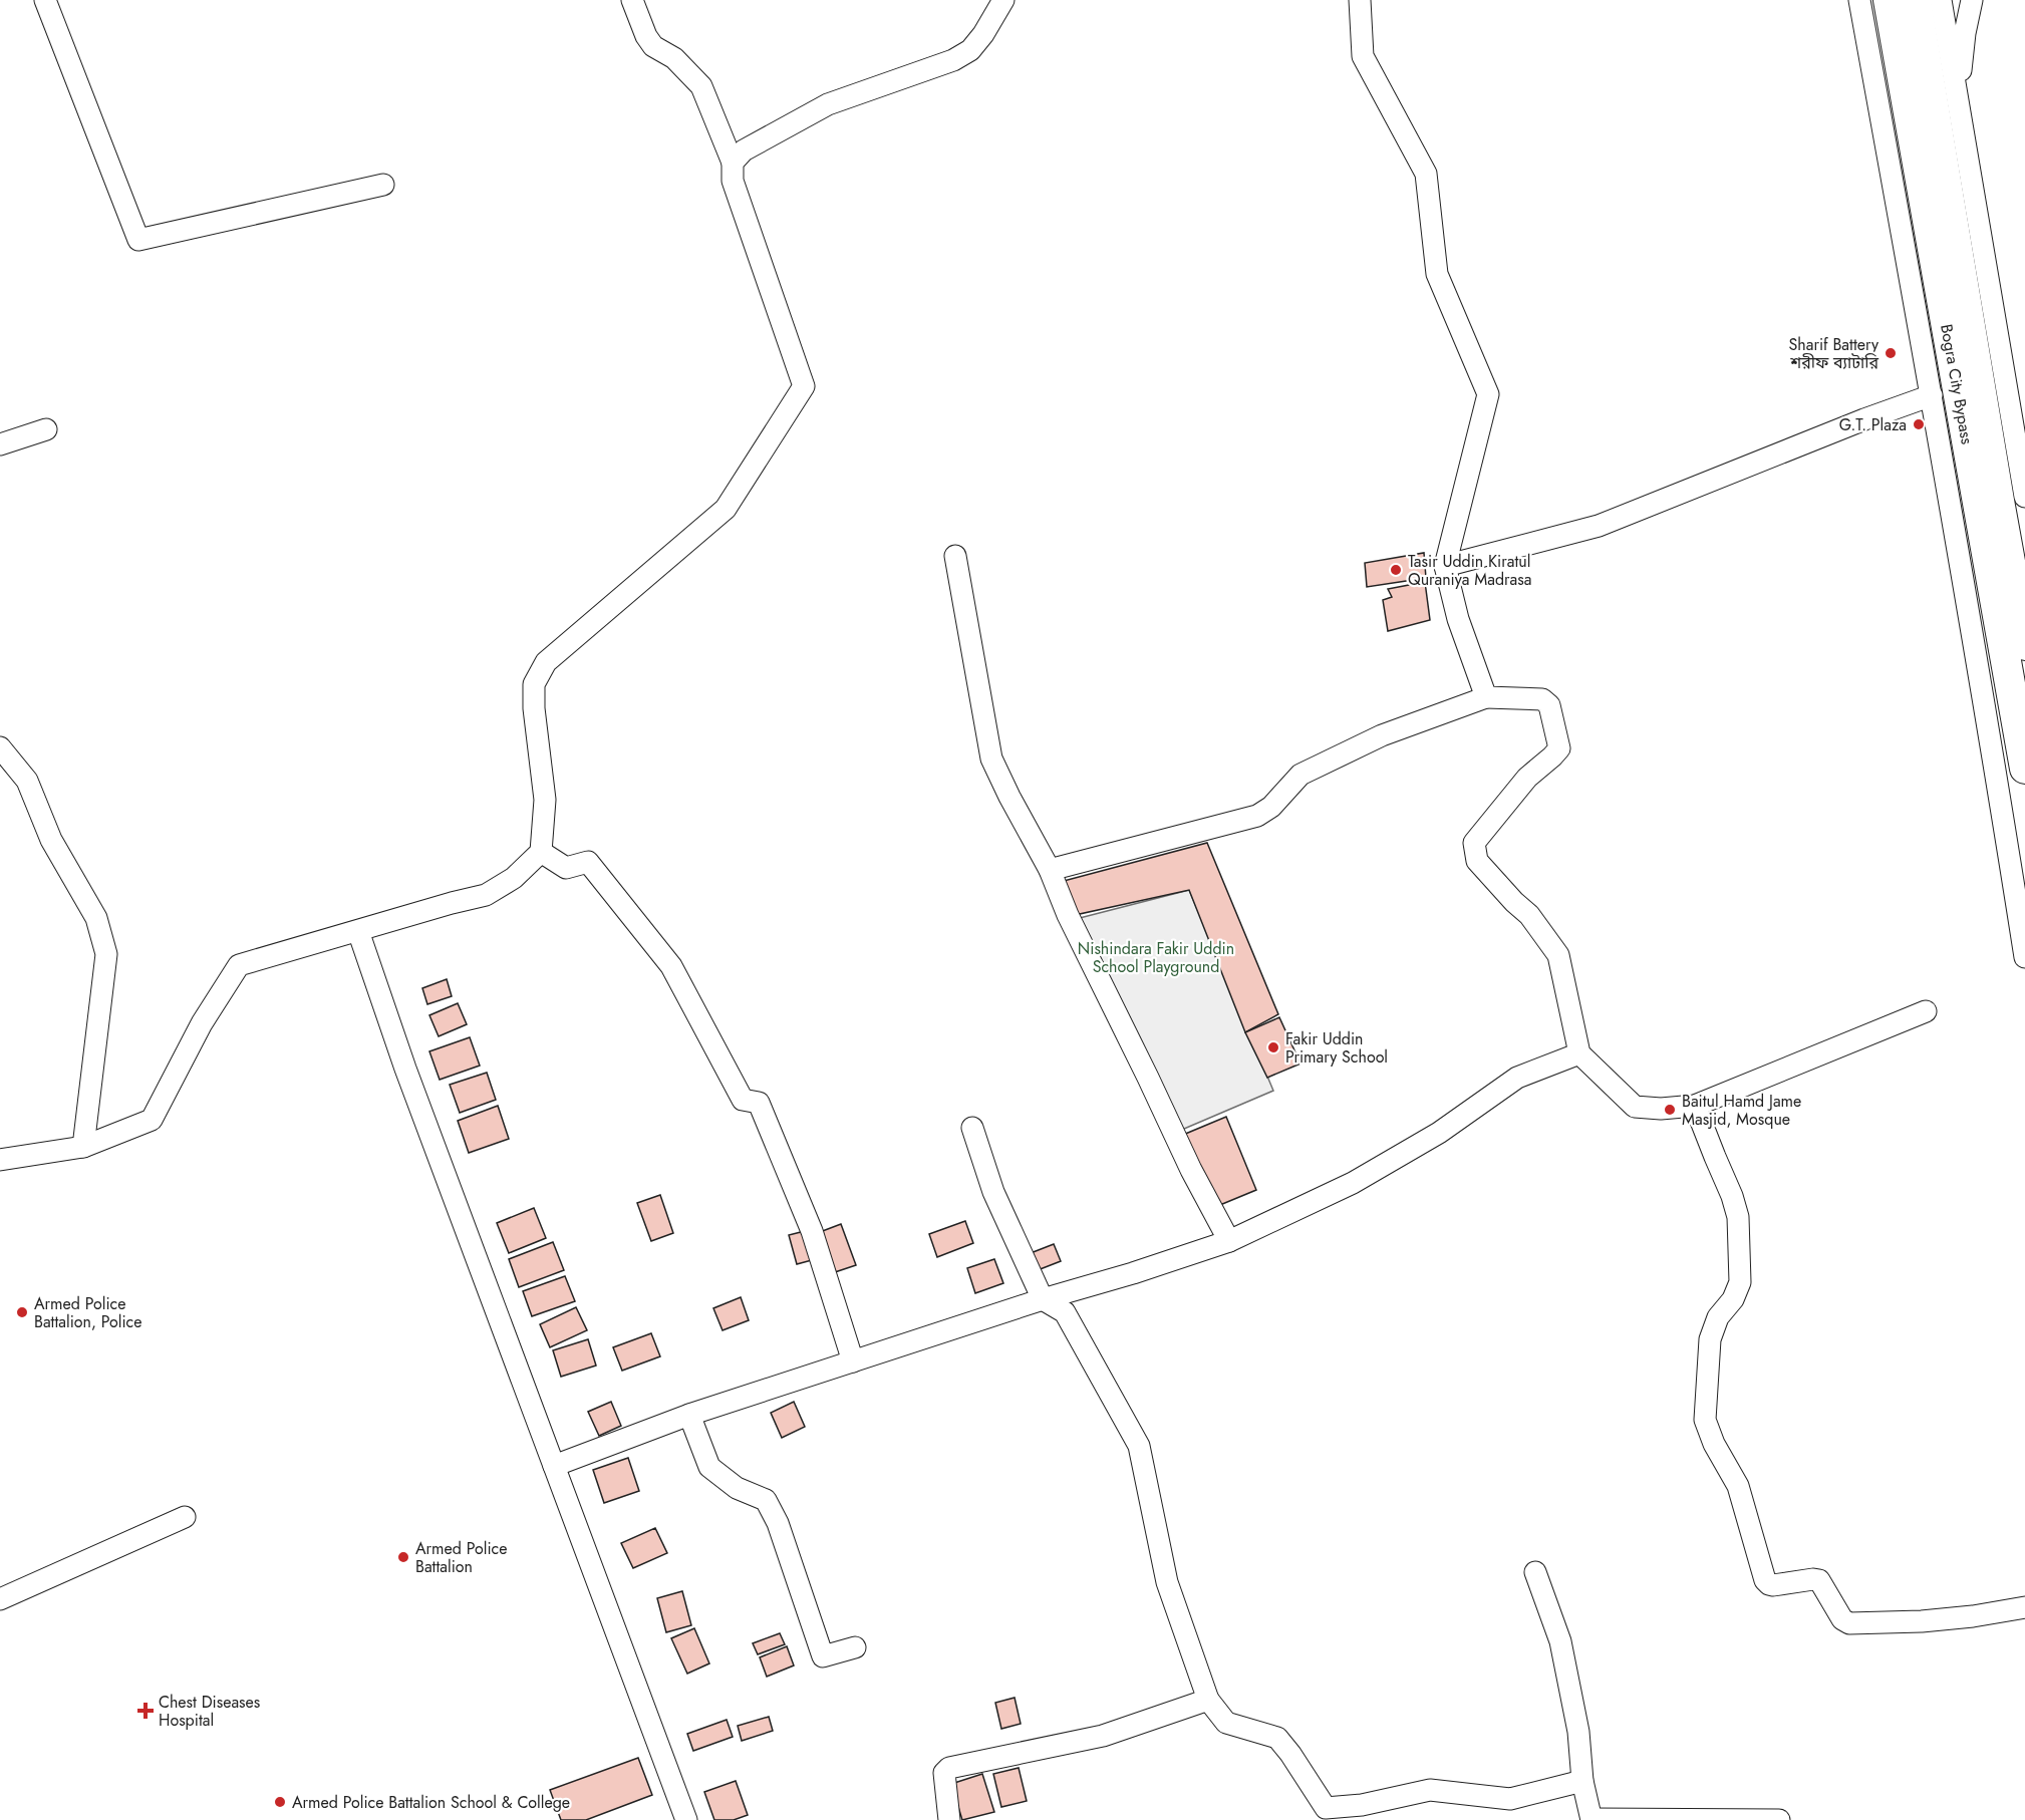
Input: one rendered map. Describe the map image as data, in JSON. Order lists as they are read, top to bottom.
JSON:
{
  "streets": {
    "highway": ["Bogra City Bypass"]
  },
  "parks": ["Nishindara Fakir Uddin School Playground"],
  "places": {
    "other": [
      "Sharif Battery শরীফ ব্যাটারি",
      "G.T. Plaza",
      "Tasir Uddin Kiratul Quraniya Madrasa",
      "Fakir Uddin Primary School",
      "Baitul Hamd Jame Masjid, Mosque",
      "Armed Police Battalion, Police",
      "Armed Police Battalion",
      "Armed Police Battalion School & College"
    ],
    "health": ["Chest Diseases Hospital"]
  }
}
